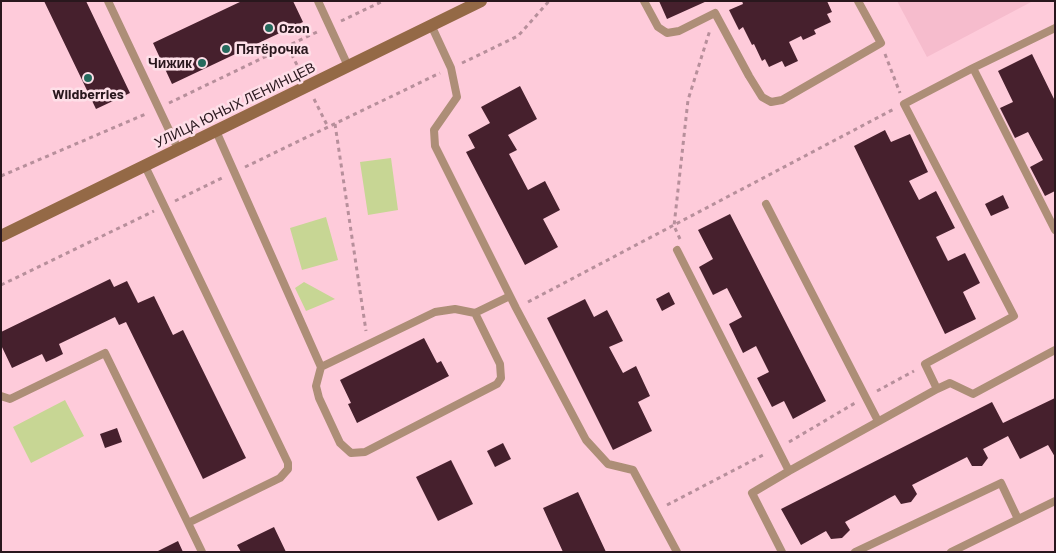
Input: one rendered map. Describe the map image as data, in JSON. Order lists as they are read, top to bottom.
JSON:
{
  "streets": {
    "main road": ["УЛИЦА ЮНЫХ ЛЕНИНЦЕВ"]
  },
  "places": [
    "Ozon",
    "Пятёрочка",
    "Чижик",
    "Wildberries"
  ]
}
